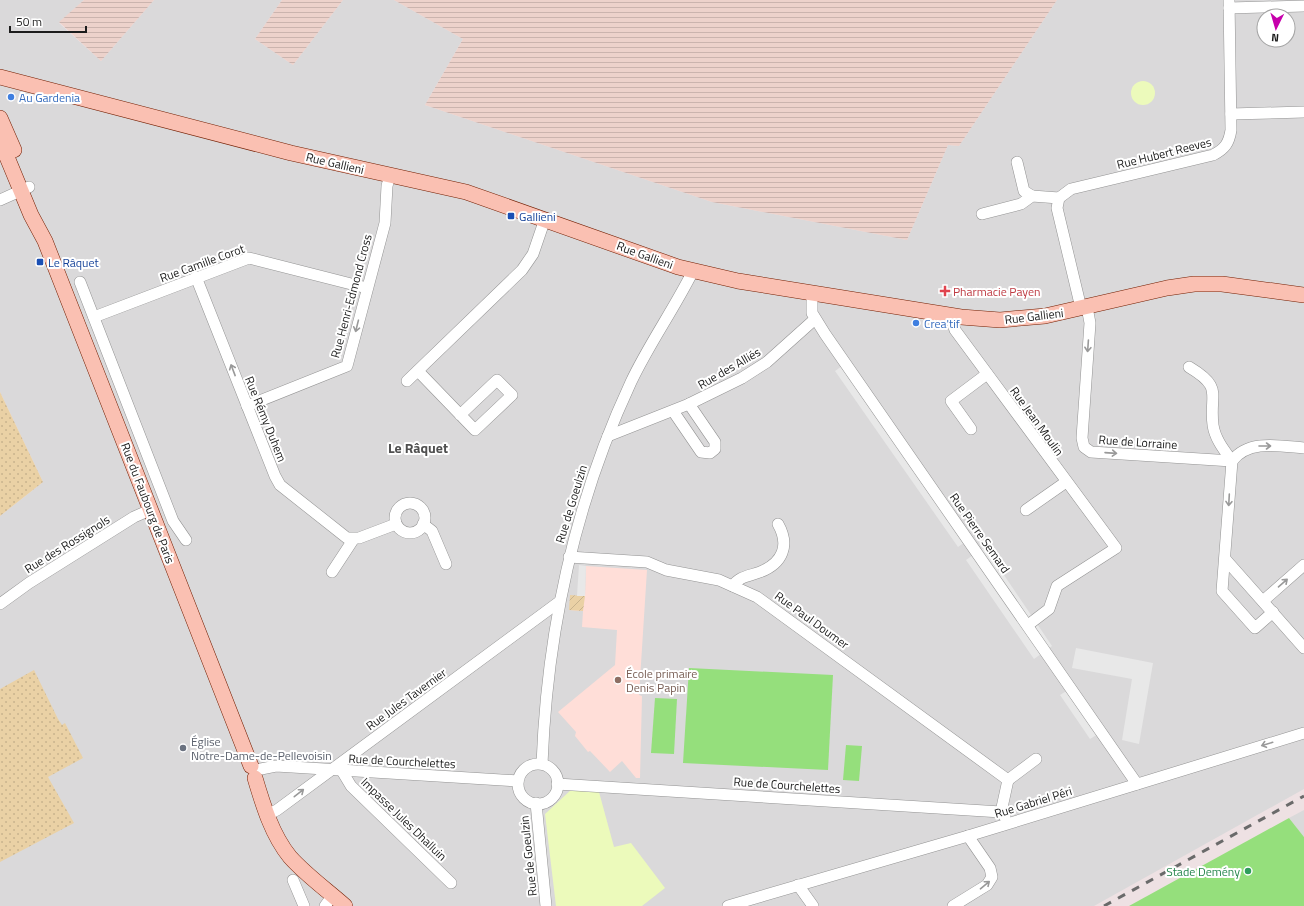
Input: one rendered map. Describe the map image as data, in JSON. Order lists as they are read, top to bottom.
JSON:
{
  "streets": {
    "street": [
      "Rue Hubert Reeves",
      "Rue Gallieni",
      "Rue Camille Corot",
      "Rue Henri-Edmond Cross",
      "Rue des Alliés",
      "Rue Rémy Duhem",
      "Rue Jean Moulin",
      "Rue de Lorraine",
      "Rue du Faubourg de Paris",
      "Rue de Goeulzin",
      "Rue Pierre Semard",
      "Rue des Rossignols",
      "Rue Paul Doumer",
      "Rue Jules Tavernier",
      "Rue de Courchelettes",
      "Rue Gabriel Péri",
      "Impasse Jules Dhalluin"
    ]
  },
  "crossings": [
    ["Rue Gallieni", "Rue Henri-Edmond Cross"],
    ["Rue Gallieni", "Rue Jean Moulin"],
    ["Rue Gallieni", "Rue de Lorraine"],
    ["Rue Gallieni", "Rue de Goeulzin"],
    ["Rue Gallieni", "Rue Pierre Semard"],
    ["Rue Camille Corot", "Rue Henri-Edmond Cross"],
    ["Rue Camille Corot", "Rue Rémy Duhem"],
    ["Rue Camille Corot", "Rue du Faubourg de Paris"],
    ["Rue Henri-Edmond Cross", "Rue Rémy Duhem"],
    ["Rue des Alliés", "Rue de Goeulzin"],
    ["Rue des Alliés", "Rue Pierre Semard"],
    ["Rue Jean Moulin", "Rue Pierre Semard"],
    ["Rue du Faubourg de Paris", "Rue des Rossignols"],
    ["Rue du Faubourg de Paris", "Rue Jules Tavernier"],
    ["Rue du Faubourg de Paris", "Rue de Courchelettes"],
    ["Rue de Goeulzin", "Rue Paul Doumer"],
    ["Rue de Goeulzin", "Rue Jules Tavernier"],
    ["Rue de Goeulzin", "Rue de Courchelettes"],
    ["Rue Pierre Semard", "Rue Gabriel Péri"],
    ["Rue Jules Tavernier", "Rue de Courchelettes"],
    ["Rue de Courchelettes", "Impasse Jules Dhalluin"]
  ],
  "one_way": ["Rue Rémy Duhem"],
  "districts": ["Le Râquet"],
  "places": {
    "other": [
      "Au Gardenia",
      "Crea'tif",
      "École primaire Denis Papin",
      "Église Notre-Dame-de-Pellevoisin",
      "Stade Demény"
    ],
    "transit": ["Gallieni", "Le Râquet"],
    "health": ["Pharmacie Payen"]
  },
  "scale_bar": "50 m",
  "north": "bottom"
}
